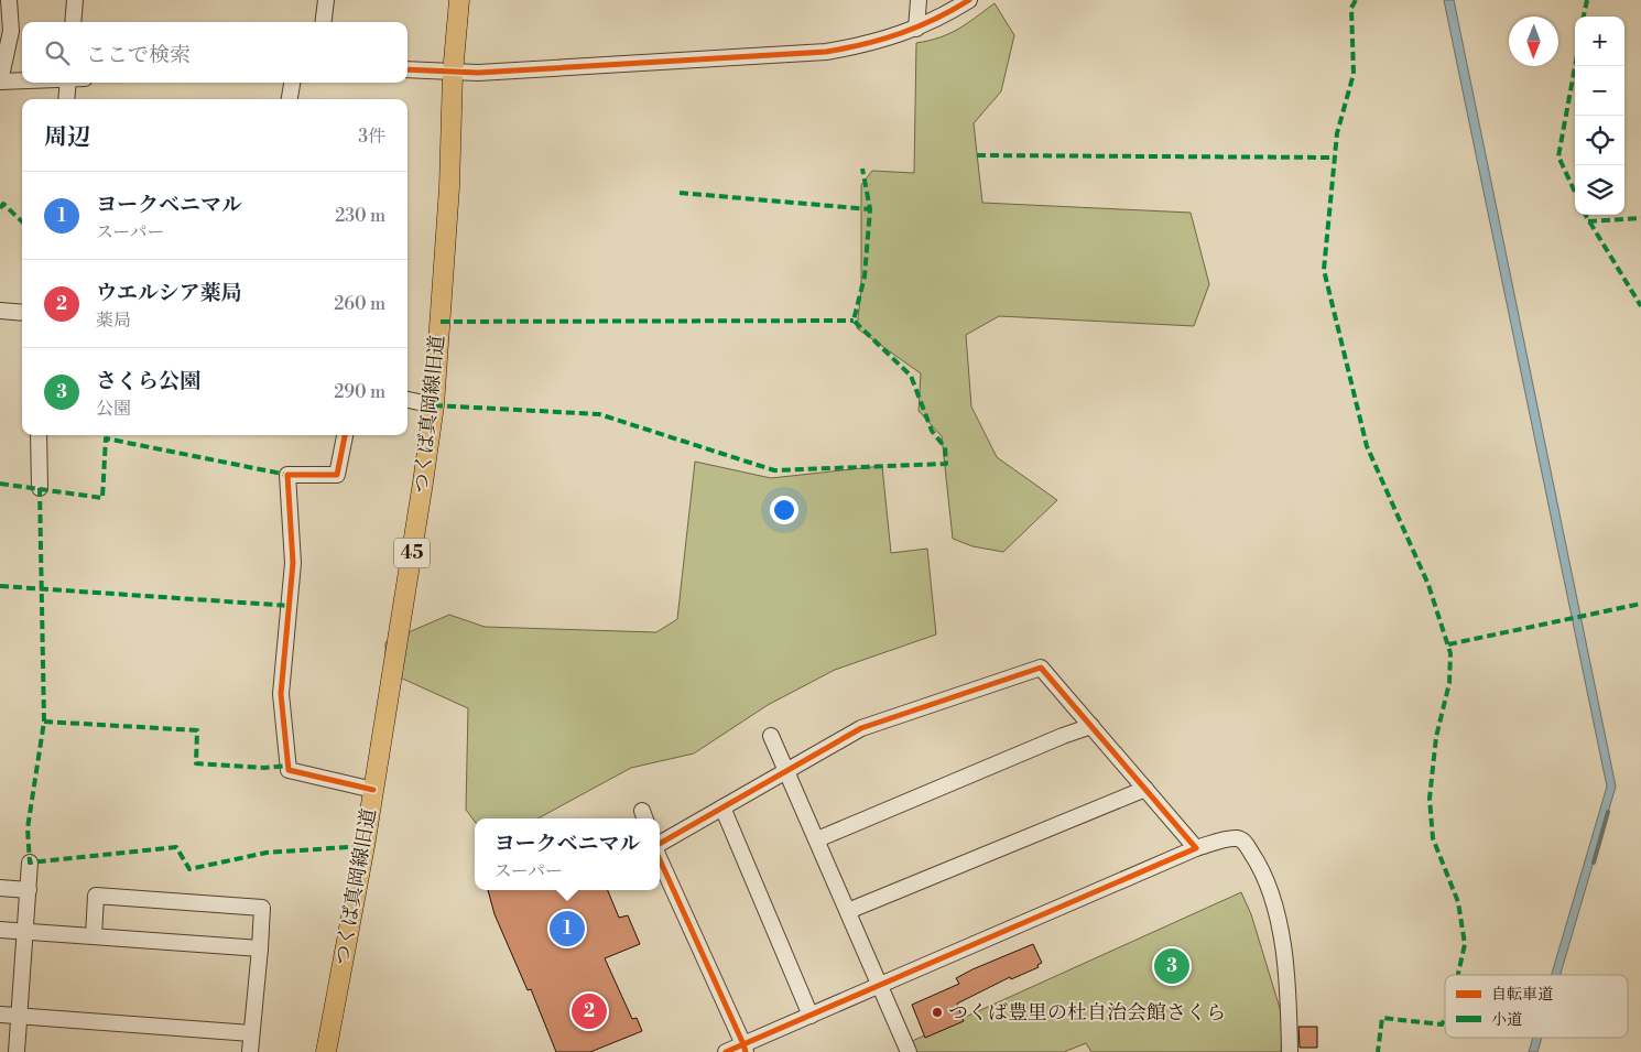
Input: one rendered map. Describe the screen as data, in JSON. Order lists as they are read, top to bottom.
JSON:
{
  "streets": {
    "main road": ["つくば真岡線旧道", "45"]
  },
  "places": ["つくば豊里の杜自治会館さくら"],
  "legend": ["自転車道", "小道"],
  "north": "bottom",
  "page": {
    "map_buttons": ["+", "−"],
    "search": "ここで検索",
    "heading": ["周辺", "3件"],
    "list": [
      {
        "mark": "1",
        "name": "ヨークベニマル",
        "note": "スーパー",
        "value": "230 m"
      },
      {
        "mark": "2",
        "name": "ウエルシア薬局",
        "note": "薬局",
        "value": "260 m"
      },
      {
        "mark": "3",
        "name": "さくら公園",
        "note": "公園",
        "value": "290 m"
      }
    ],
    "popup": ["ヨークベニマル", "スーパー"],
    "pins": ["1", "3", "2"]
  }
}
